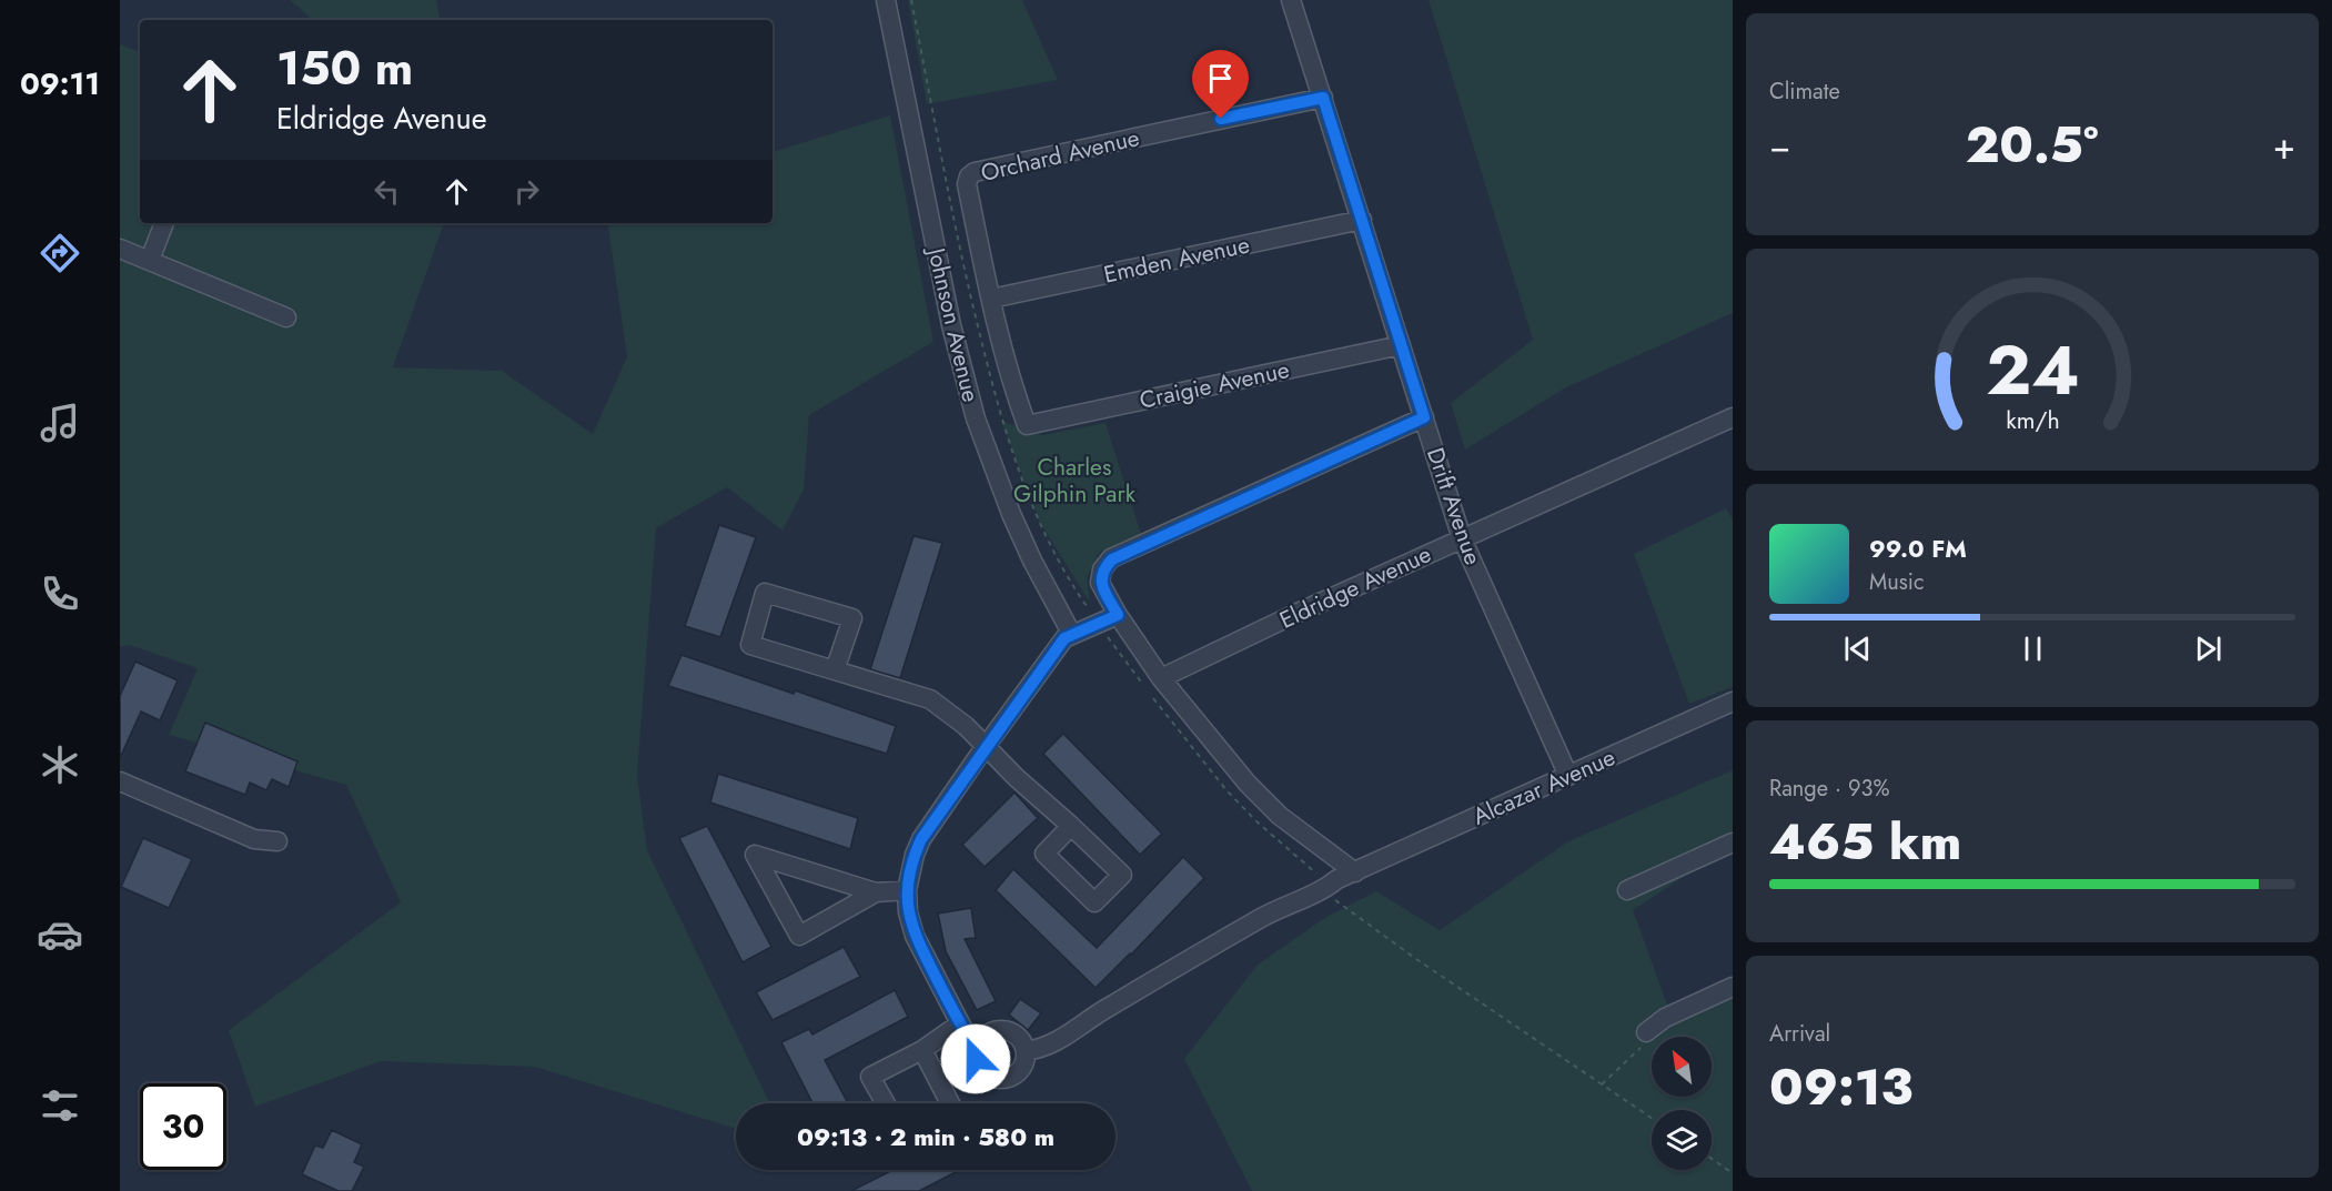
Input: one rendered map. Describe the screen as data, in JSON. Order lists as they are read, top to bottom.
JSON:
{
  "streets": {
    "street": [
      "Orchard Avenue",
      "Emden Avenue",
      "Johnson Avenue",
      "Craigie Avenue",
      "Drift Avenue",
      "Eldridge Avenue",
      "Alcazar Avenue"
    ]
  },
  "crossings": [
    ["Orchard Avenue", "Emden Avenue"],
    ["Orchard Avenue", "Craigie Avenue"],
    ["Orchard Avenue", "Drift Avenue"],
    ["Emden Avenue", "Drift Avenue"],
    ["Craigie Avenue", "Drift Avenue"],
    ["Drift Avenue", "Eldridge Avenue"],
    ["Drift Avenue", "Alcazar Avenue"]
  ],
  "parks": ["Charles Gilphin Park"],
  "north": "top left",
  "page": {
    "tabs": "09:11",
    "tile": [
      "Climate",
      ["Range · 93%", "465 km"],
      ["Arrival", "09:13"]
    ],
    "turn": ["150 m", "Eldridge Avenue"],
    "heat": ["−", "20.5°", "+"],
    "song": ["99.0 FM", "Music"],
    "limit": "30",
    "trip": "09:13 · 2 min · 580 m",
    "gauge": ["24", "km/h"]
  }
}
